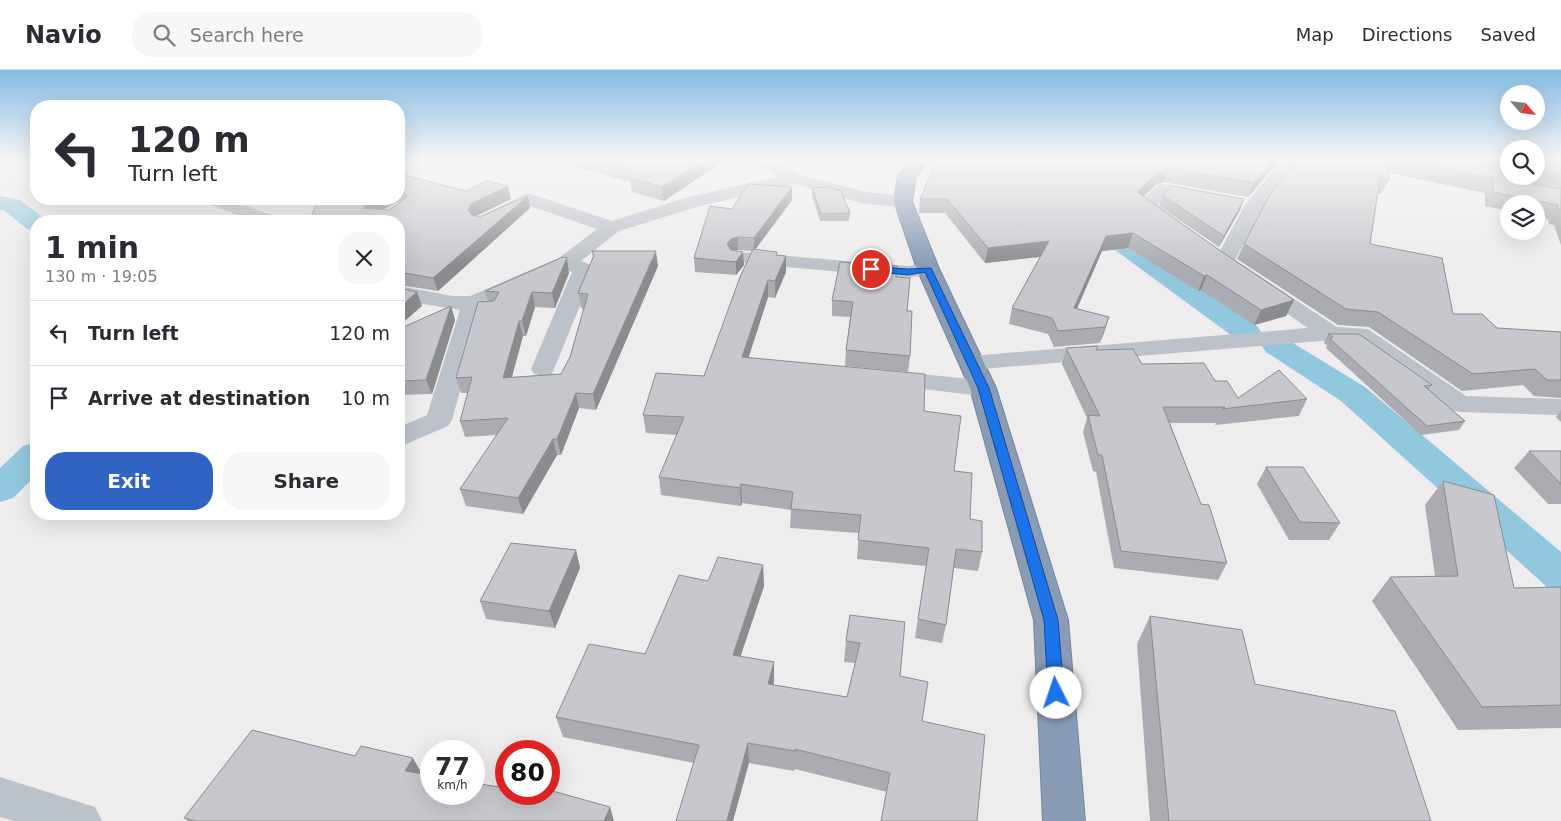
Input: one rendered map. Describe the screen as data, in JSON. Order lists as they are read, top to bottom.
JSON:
{
  "north": "bottom right",
  "page": {
    "header": "Navio",
    "search": "Search here",
    "nav": ["Map", "Directions", "Saved"],
    "turn": ["120 m", "Turn left"],
    "heading": ["1 min", "130 m · 19:05"],
    "list": [
      {
        "name": "Turn left",
        "value": "120 m"
      },
      {
        "name": "Arrive at destination",
        "value": "10 m"
      }
    ],
    "buttons": ["Exit", "Share"],
    "speed": "77 km/h",
    "limit": "80"
  }
}
